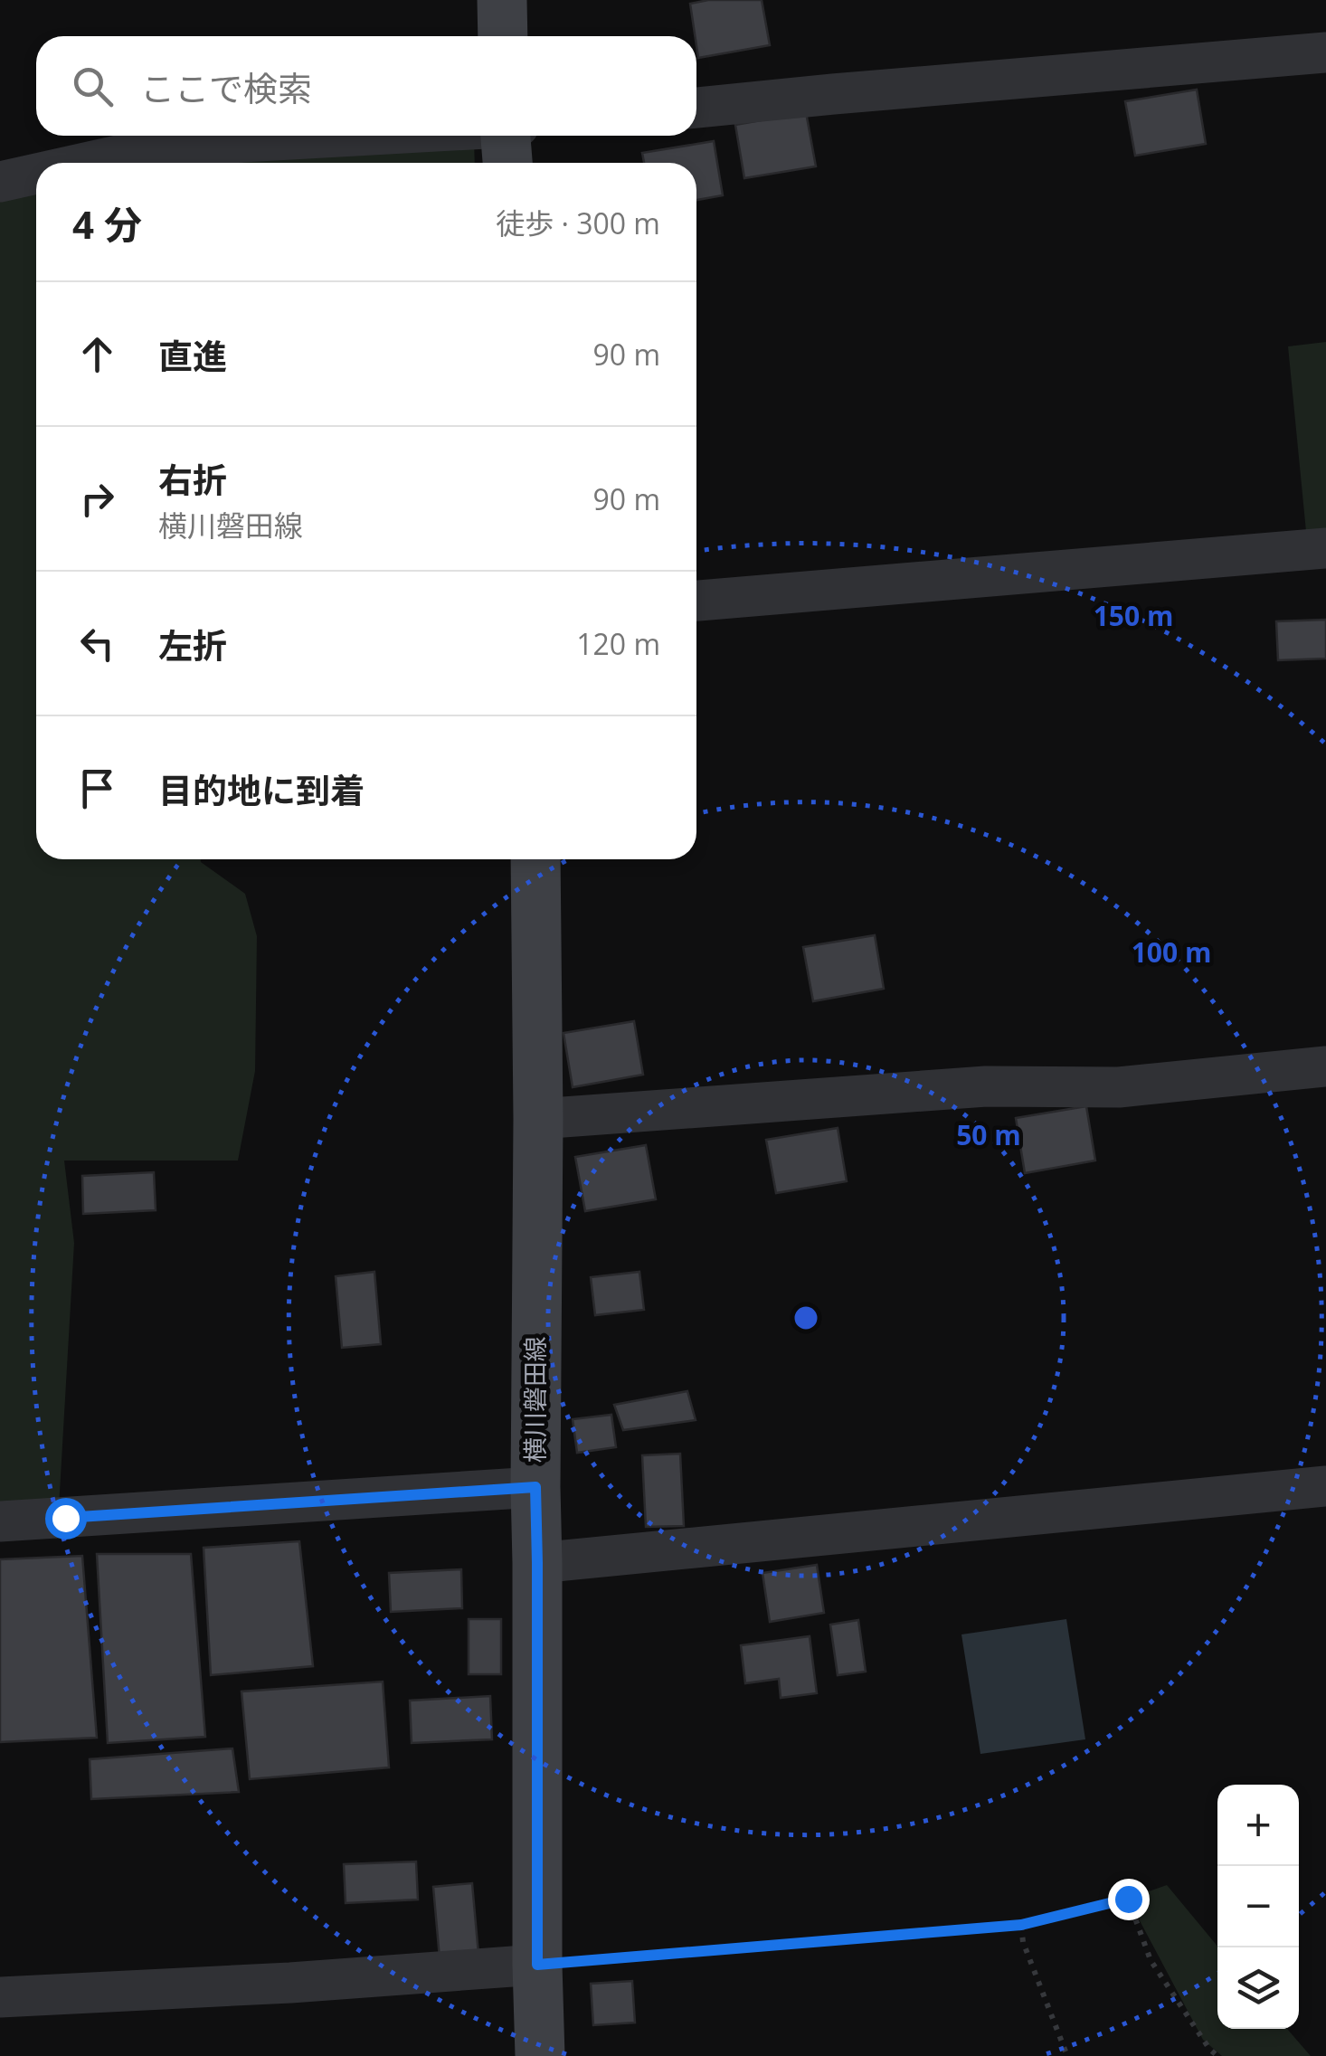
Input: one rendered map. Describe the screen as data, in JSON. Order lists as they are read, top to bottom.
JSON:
{
  "streets": {
    "main road": ["横川磐田線"]
  },
  "page": {
    "search": "ここで検索",
    "heading": ["4 分", "徒歩 · 300 m"],
    "list": [
      ["直進", "90 m"],
      ["右折", "横川磐田線", "90 m"],
      ["左折", "120 m"],
      "目的地に到着"
    ],
    "map_buttons": ["+", "−"]
  },
  "rings": ["150 m", "100 m", "50 m"]
}
